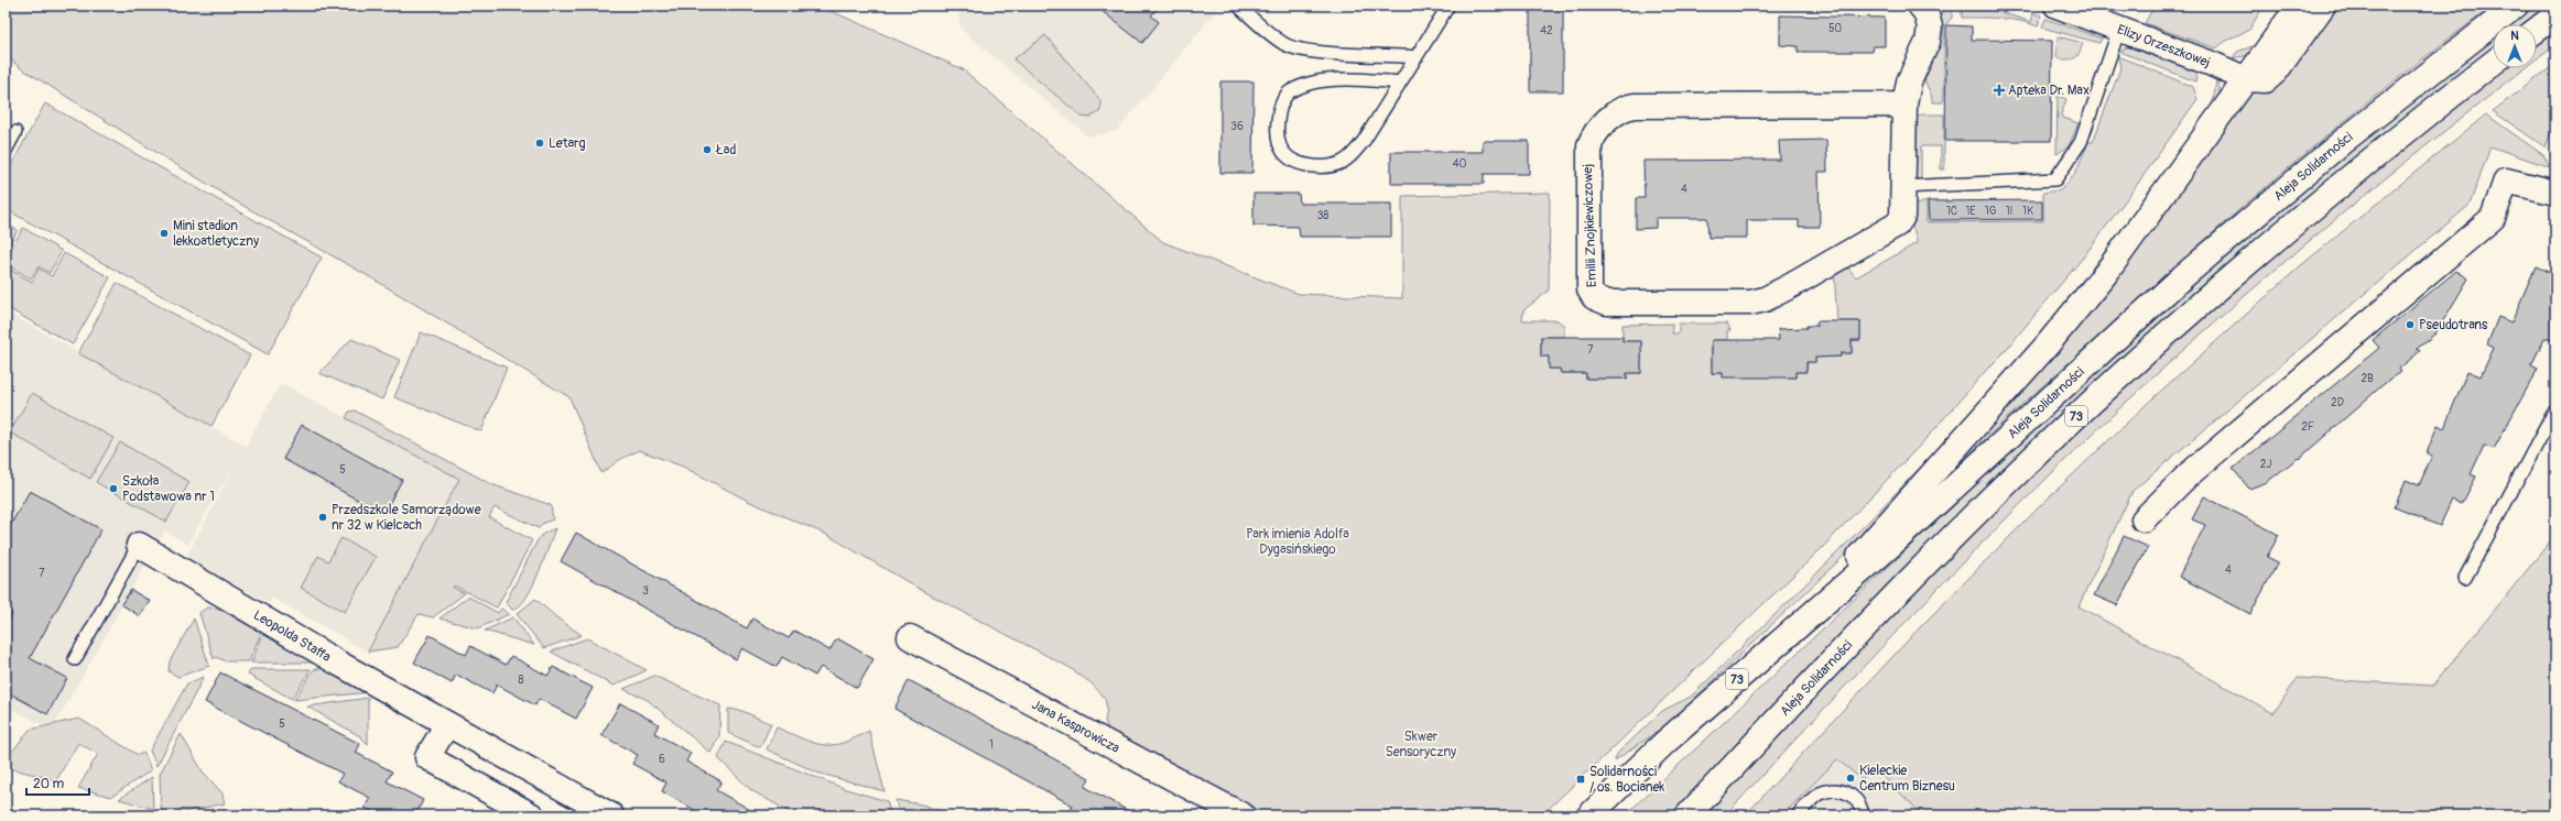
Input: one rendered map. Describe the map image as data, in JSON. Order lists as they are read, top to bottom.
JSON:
{
  "streets": {
    "street": [
      "Elizy Orzeszkowej",
      "Aleja Solidarności",
      "Emilii Znojkiewiczowej",
      "73",
      "Leopolda Staffa",
      "Jana Kasprowicza"
    ]
  },
  "parks": ["Park imienia Adolfa Dygasińskiego", "Skwer Sensoryczny"],
  "places": {
    "health": ["Apteka Dr. Max"],
    "other": [
      "Letarg",
      "Ład",
      "Mini stadion lekkoatletyczny",
      "Pseudotrans",
      "Szkoła Podstawowa nr 1",
      "Przedszkole Samorządowe nr 32 w Kielcach",
      "Kieleckie Centrum Biznesu"
    ],
    "transit": ["Solidarności / os. Bocianek"]
  },
  "house_numbers": [
    "50",
    "42",
    "36",
    "40",
    "4",
    "1C",
    "1E",
    "1G",
    "1I",
    "1K",
    "38",
    "7",
    "2B",
    "2D",
    "2F",
    "2J",
    "5",
    "4",
    "7",
    "3",
    "8",
    "5",
    "1",
    "6"
  ],
  "scale_bar": "20 m",
  "north": "top"
}
